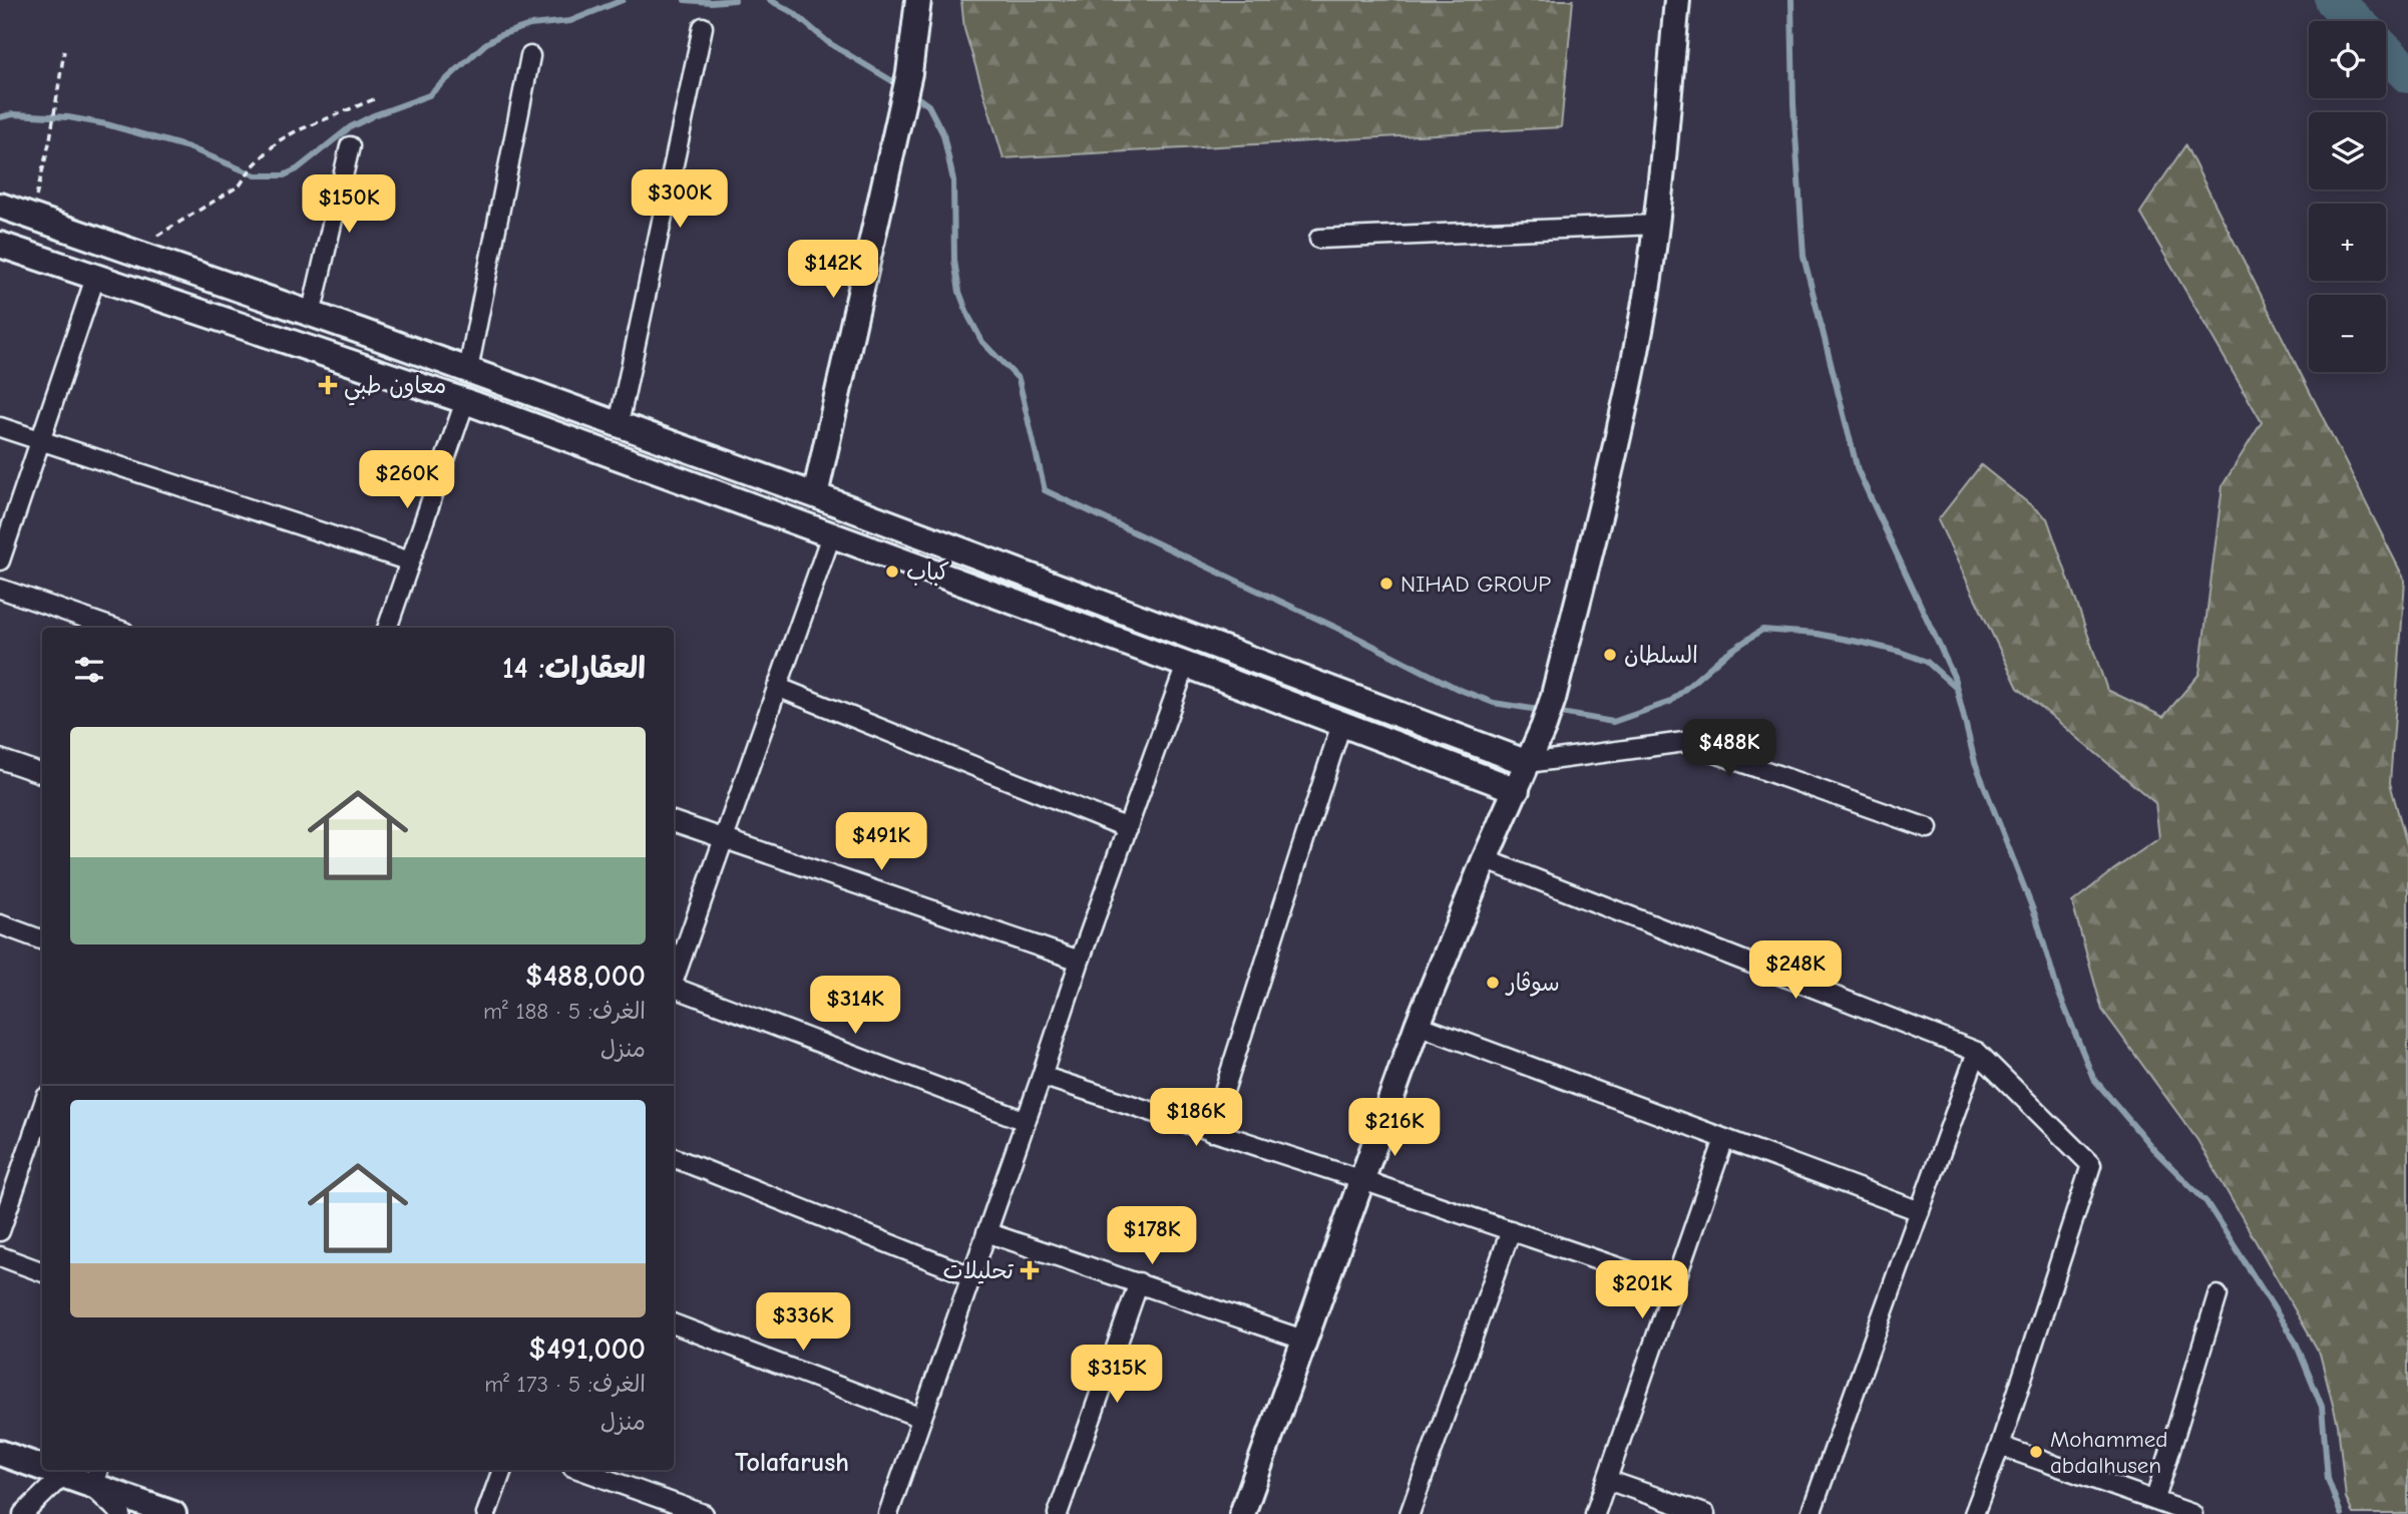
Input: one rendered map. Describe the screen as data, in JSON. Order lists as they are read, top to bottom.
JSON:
{
  "districts": ["Tolafarush"],
  "places": {
    "health": ["معاون طبي", "تحلیلات"],
    "other": [
      "كباب",
      "NIHAD GROUP",
      "السلطان",
      "سوڤار",
      "Mohammed abdalhusen"
    ]
  },
  "page": {
    "map_buttons": ["+", "−"],
    "price": [
      "$300K",
      "$150K",
      "$142K",
      "$260K",
      "$488K",
      "$491K",
      "$248K",
      "$314K",
      "$186K",
      "$216K",
      "$178K",
      "$201K",
      "$336K",
      "$315K"
    ],
    "heading": "العقارات: 14",
    "list": [
      {
        "name": "$488,000",
        "note": "الغرف: 5 · 188 m² · منزل"
      },
      {
        "name": "$491,000",
        "note": "الغرف: 5 · 173 m² · منزل"
      }
    ]
  }
}
